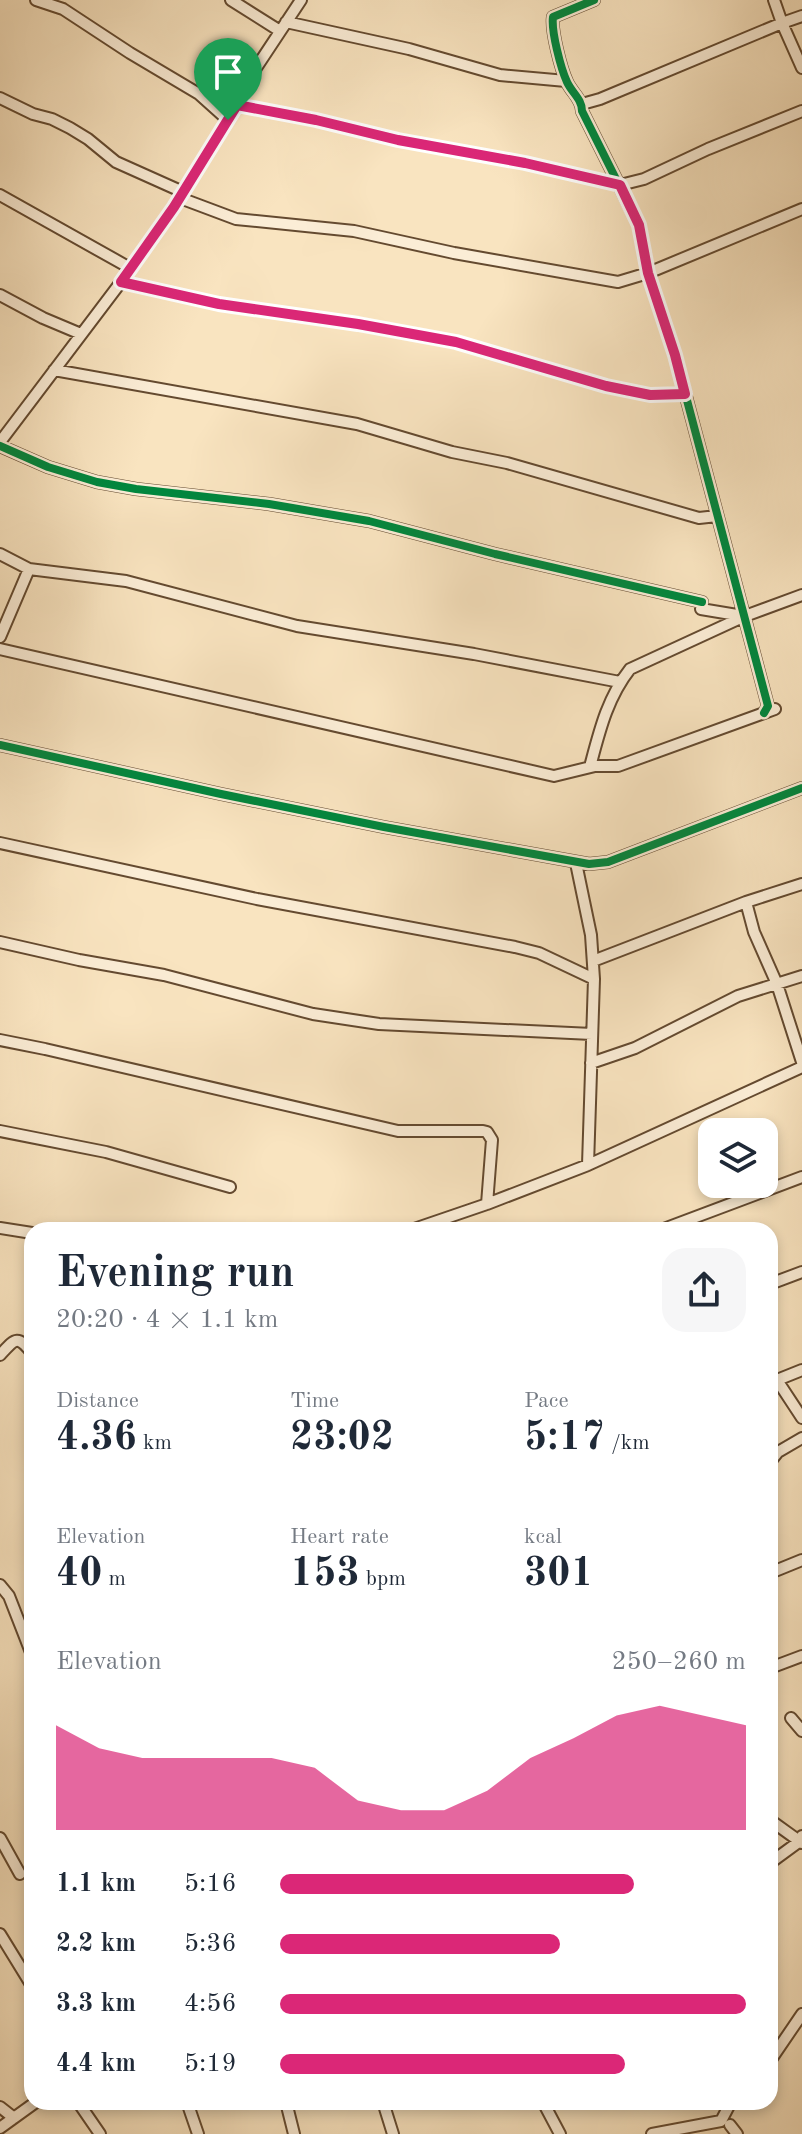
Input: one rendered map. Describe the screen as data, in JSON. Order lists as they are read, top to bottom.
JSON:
{
  "page": {
    "heading": ["Evening run", "20:20 · 4 × 1.1 km"],
    "stats": [
      ["Distance", "4.36 km"],
      ["Time", "23:02"],
      ["Pace", "5:17 /km"],
      ["Elevation", "40 m"],
      ["Heart rate", "153 bpm"],
      ["kcal", "301"]
    ],
    "chart": ["Elevation", "250–260 m"],
    "list": [
      {
        "name": "1.1 km",
        "note": "5:16"
      },
      {
        "name": "2.2 km",
        "note": "5:36"
      },
      {
        "name": "3.3 km",
        "note": "4:56"
      },
      {
        "name": "4.4 km",
        "note": "5:19"
      }
    ]
  }
}
